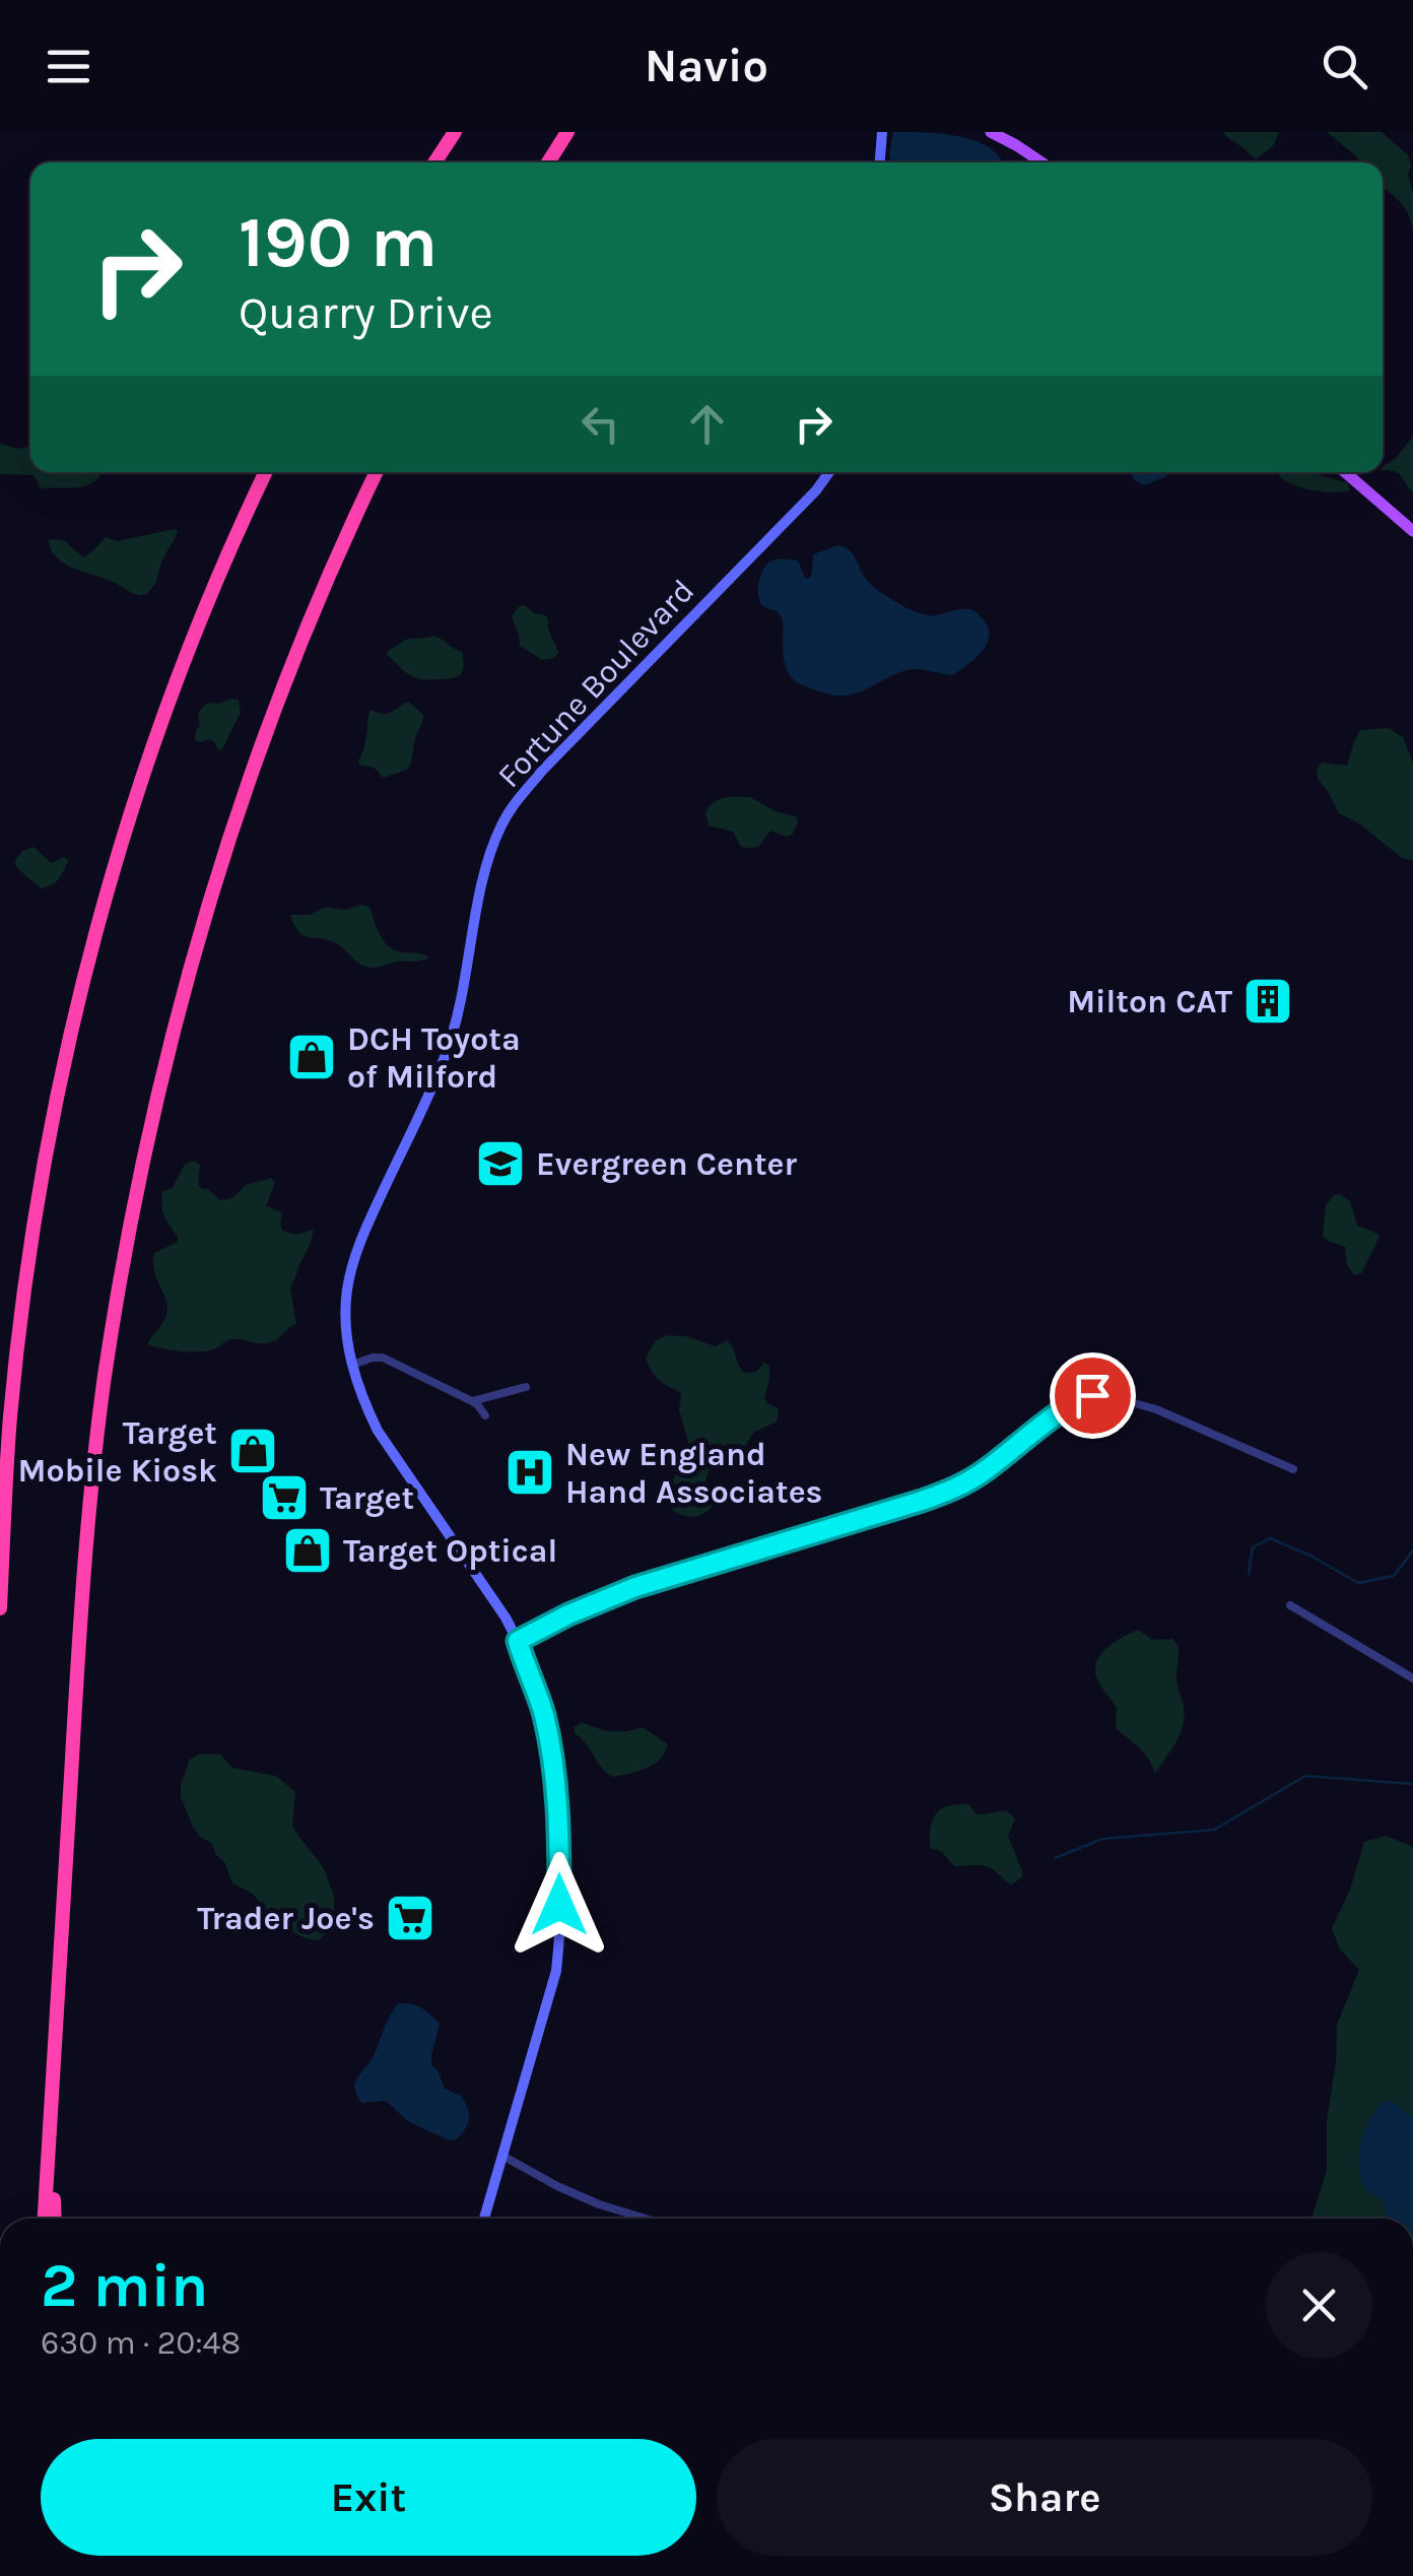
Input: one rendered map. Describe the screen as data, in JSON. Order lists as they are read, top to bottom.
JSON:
{
  "streets": {
    "main road": ["Fortune Boulevard"]
  },
  "places": {
    "building": ["Milton CAT"],
    "shop": ["DCH Toyota of Milford", "Target Mobile Kiosk", "Target Optical"],
    "school or university": ["Evergreen Center"],
    "hospital": ["New England Hand Associates"],
    "supermarket": ["Target", "Trader Joe's"]
  },
  "page": {
    "header": "Navio",
    "turn": ["190 m", "Quarry Drive"],
    "heading": ["2 min", "630 m · 20:48"],
    "buttons": ["Exit", "Share"]
  }
}
